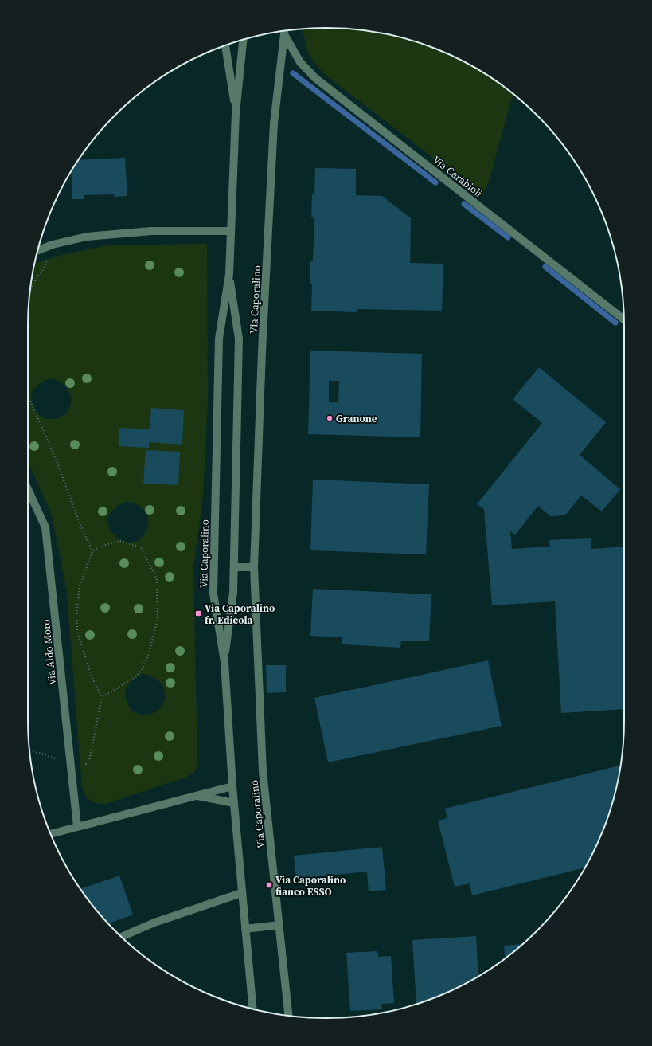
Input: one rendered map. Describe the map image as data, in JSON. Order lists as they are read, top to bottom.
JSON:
{
  "streets": {
    "street": ["Via Carabioli", "Via Caporalino", "Via Aldo Moro"]
  },
  "crossings": [
    ["Via Carabioli", "Via Caporalino"]
  ],
  "places": {
    "other": ["Granone"],
    "transit": ["Via Caporalino fr. Edicola", "Via Caporalino fianco ESSO"]
  }
}
